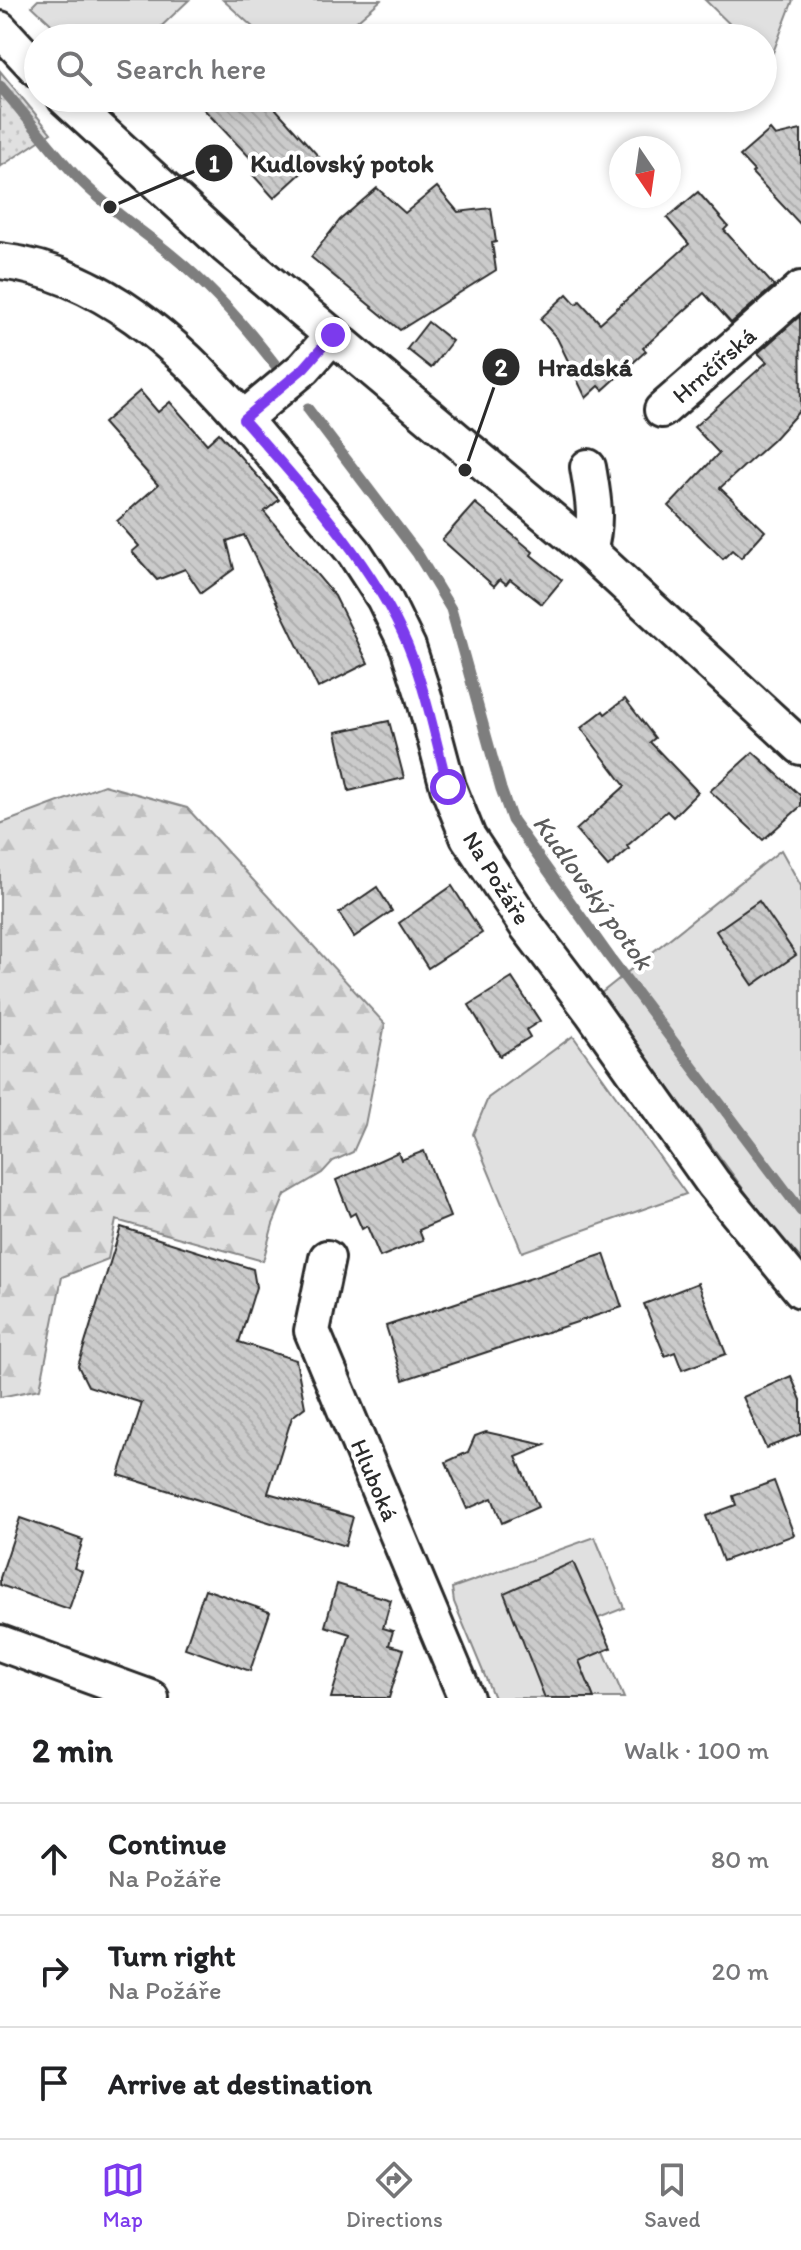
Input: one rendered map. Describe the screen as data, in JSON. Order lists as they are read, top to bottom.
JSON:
{
  "streets": {
    "street": ["Hrnčířská", "Na Požáře", "Hluboká"]
  },
  "water": ["Kudlovský potok"],
  "places": ["Kudlovský potok", "Hradská"],
  "north": "bottom",
  "page": {
    "search": "Search here",
    "heading": ["2 min", "Walk · 100 m"],
    "list": [
      ["Continue", "Na Požáře", "80 m"],
      ["Turn right", "Na Požáře", "20 m"],
      "Arrive at destination"
    ],
    "nav": ["Map", "Directions", "Saved"]
  }
}
